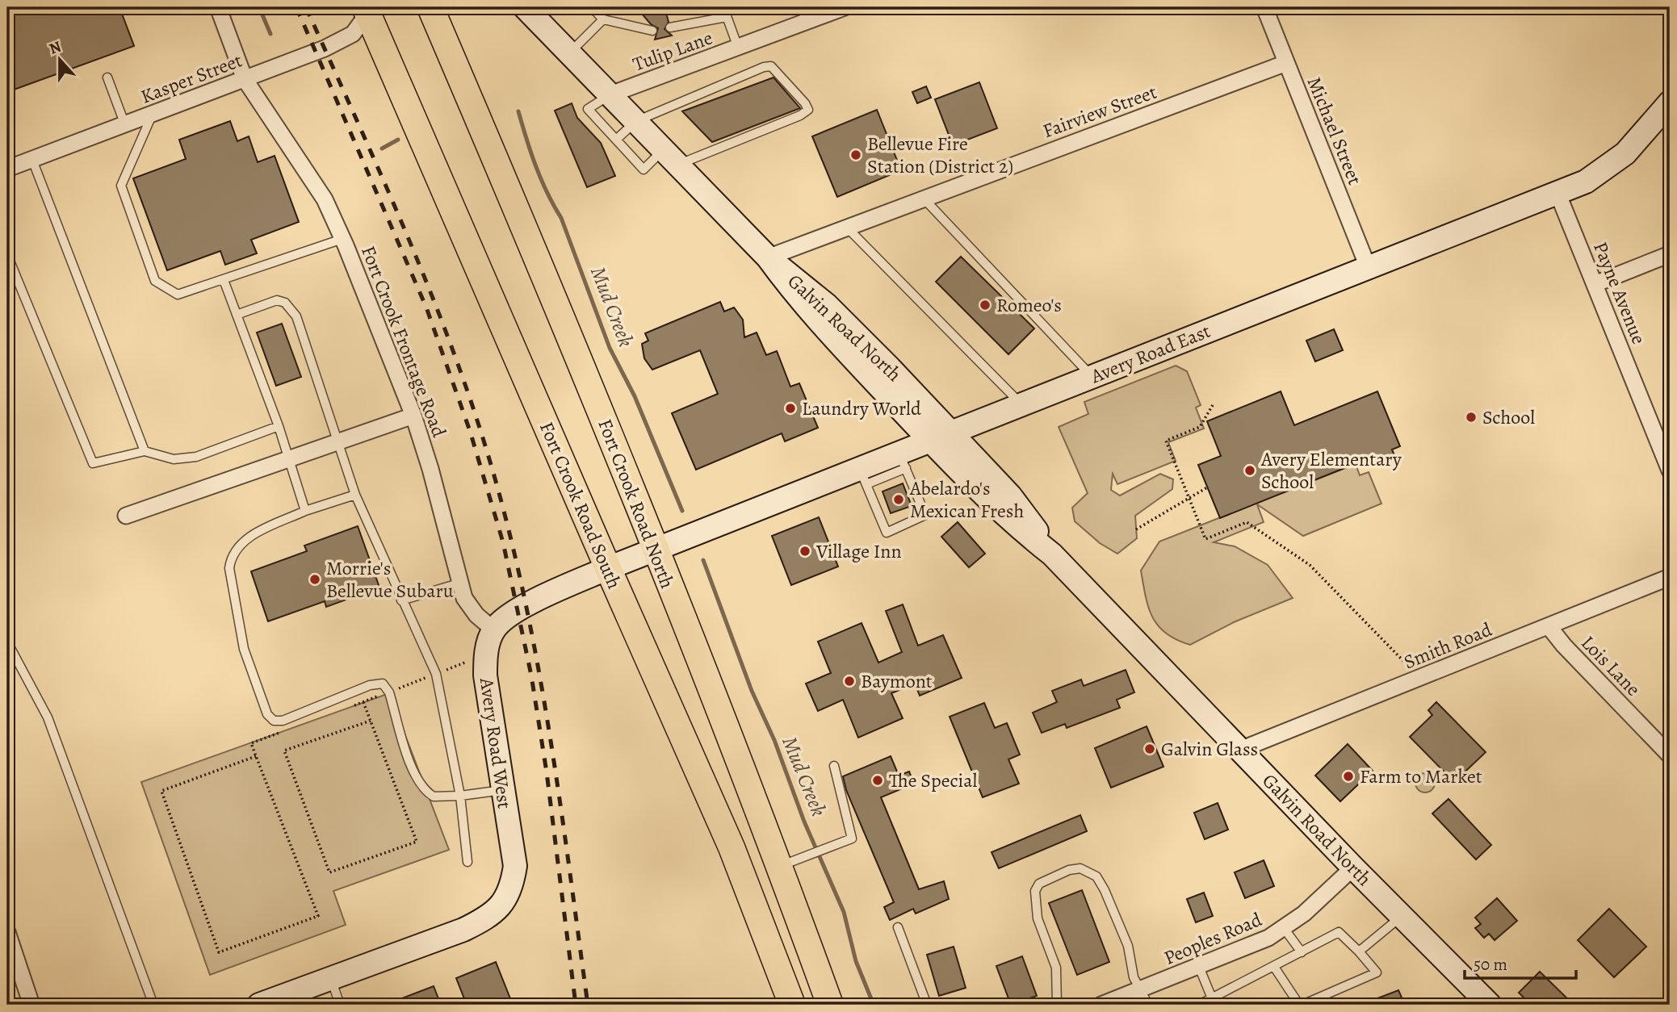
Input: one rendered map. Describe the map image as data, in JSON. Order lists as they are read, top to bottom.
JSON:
{
  "streets": {
    "main road": ["Fort Crook Road North", "Fort Crook Road South"],
    "street": [
      "Tulip Lane",
      "Kasper Street",
      "Fairview Street",
      "Michael Street",
      "Payne Avenue",
      "Galvin Road North",
      "Fort Crook Frontage Road",
      "Avery Road East",
      "Smith Road",
      "Lois Lane",
      "Avery Road West",
      "Peoples Road"
    ]
  },
  "crossings": [
    ["Tulip Lane", "Galvin Road North"],
    ["Kasper Street", "Fort Crook Frontage Road"],
    ["Kasper Street", "Fort Crook Road South"],
    ["Fairview Street", "Michael Street"],
    ["Fairview Street", "Galvin Road North"],
    ["Michael Street", "Avery Road East"],
    ["Payne Avenue", "Avery Road East"],
    ["Galvin Road North", "Avery Road East"],
    ["Galvin Road North", "Smith Road"],
    ["Galvin Road North", "Peoples Road"],
    ["Fort Crook Frontage Road", "Avery Road West"],
    ["Avery Road East", "Fort Crook Road North"],
    ["Avery Road East", "Fort Crook Road South"],
    ["Smith Road", "Lois Lane"]
  ],
  "water": ["Mud Creek"],
  "places": [
    "Bellevue Fire Station (District 2)",
    "Romeo's",
    "Laundry World",
    "School",
    "Avery Elementary School",
    "Abelardo's Mexican Fresh",
    "Village Inn",
    "Morrie's Bellevue Subaru",
    "Baymont",
    "Galvin Glass",
    "Farm to Market",
    "The Special"
  ],
  "scale_bar": "50 m",
  "north": "top"
}
